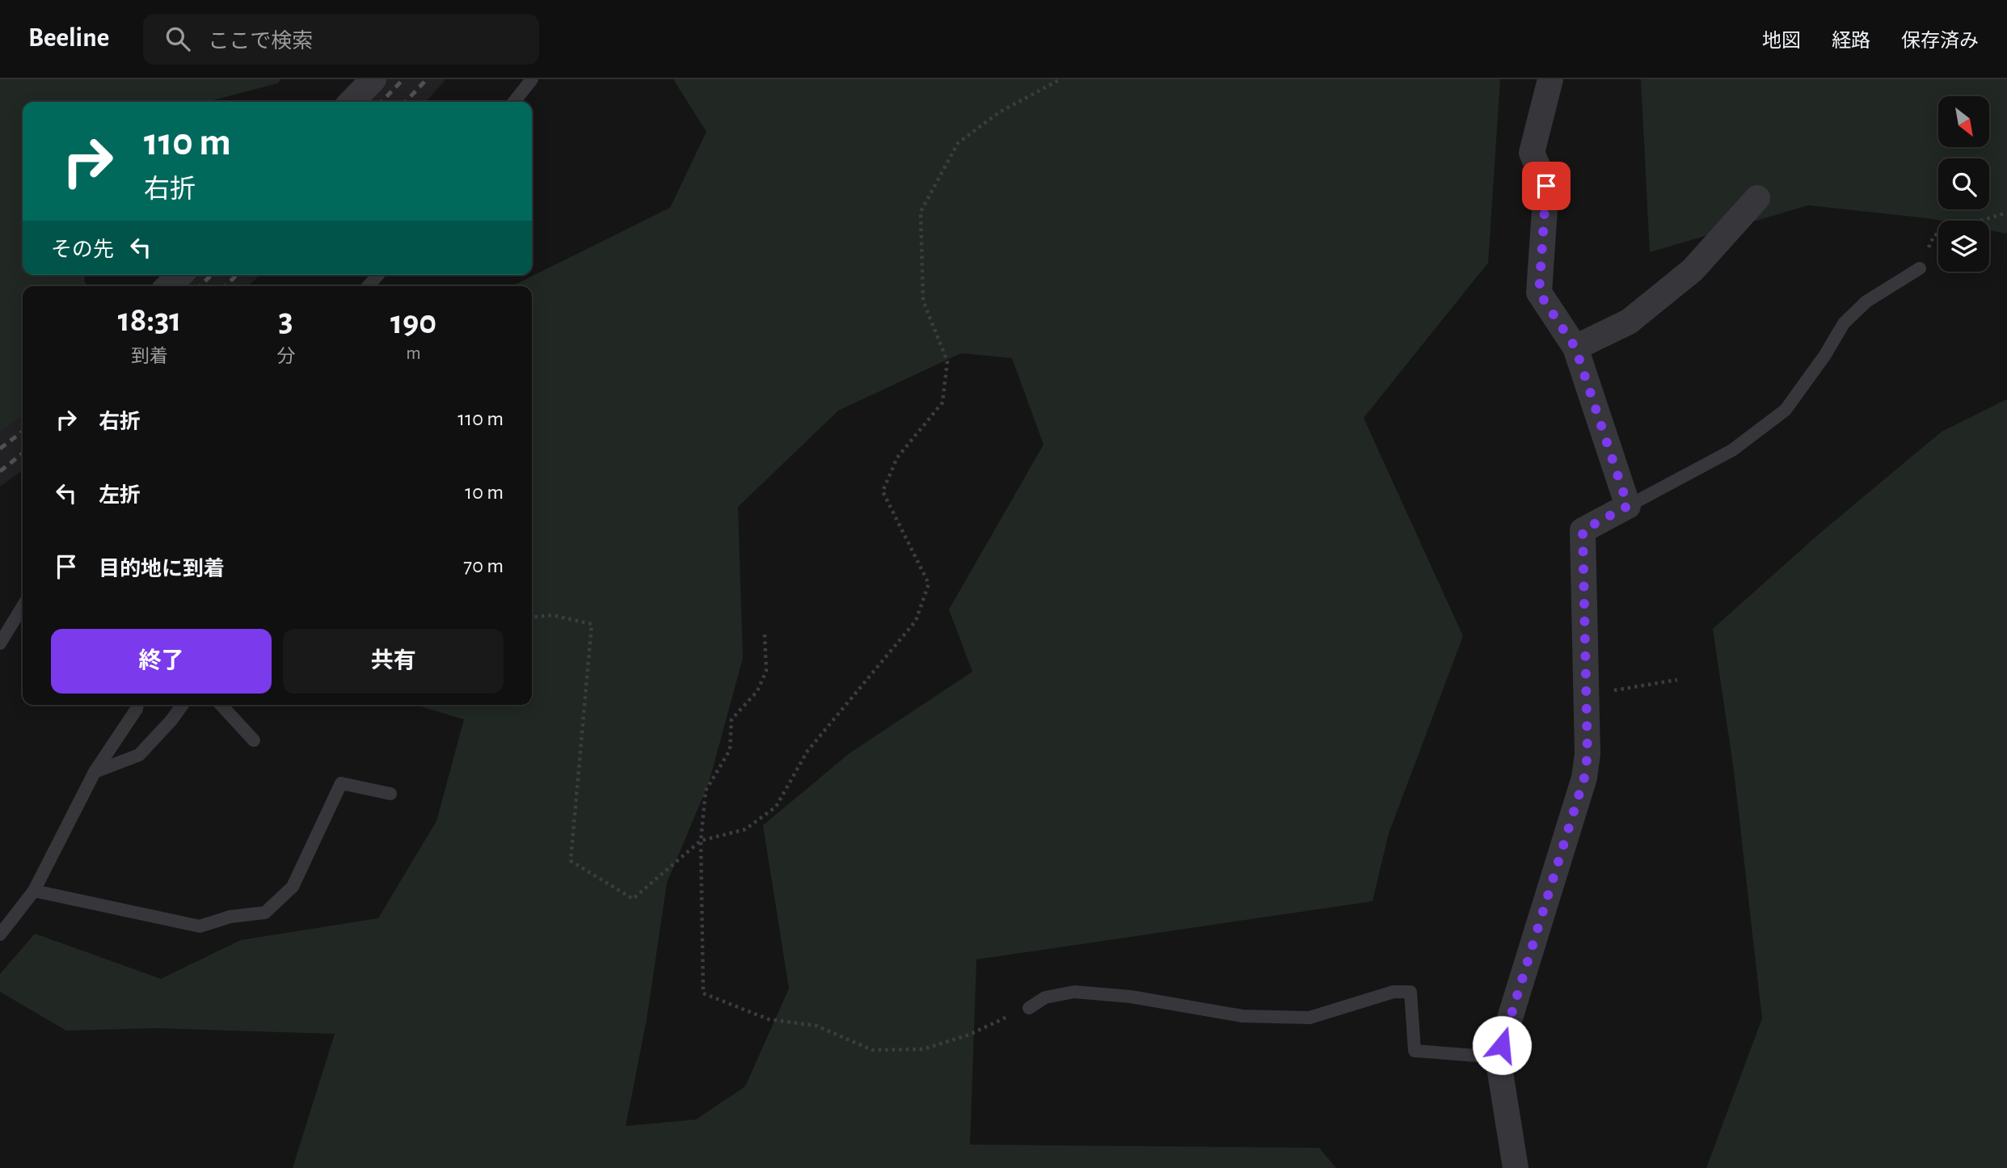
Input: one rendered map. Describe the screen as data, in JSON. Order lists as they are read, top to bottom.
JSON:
{
  "north": "bottom right",
  "page": {
    "header": "Beeline",
    "search": "ここで検索",
    "nav": ["地図", "経路", "保存済み"],
    "turn": ["110 m", "右折"],
    "then": "その先",
    "eta": [
      "18:31",
      "到着",
      "3",
      "分",
      "190",
      "m"
    ],
    "list": [
      {
        "name": "右折",
        "value": "110 m"
      },
      {
        "name": "左折",
        "value": "10 m"
      },
      {
        "name": "目的地に到着",
        "value": "70 m"
      }
    ],
    "buttons": ["終了", "共有"]
  }
}
